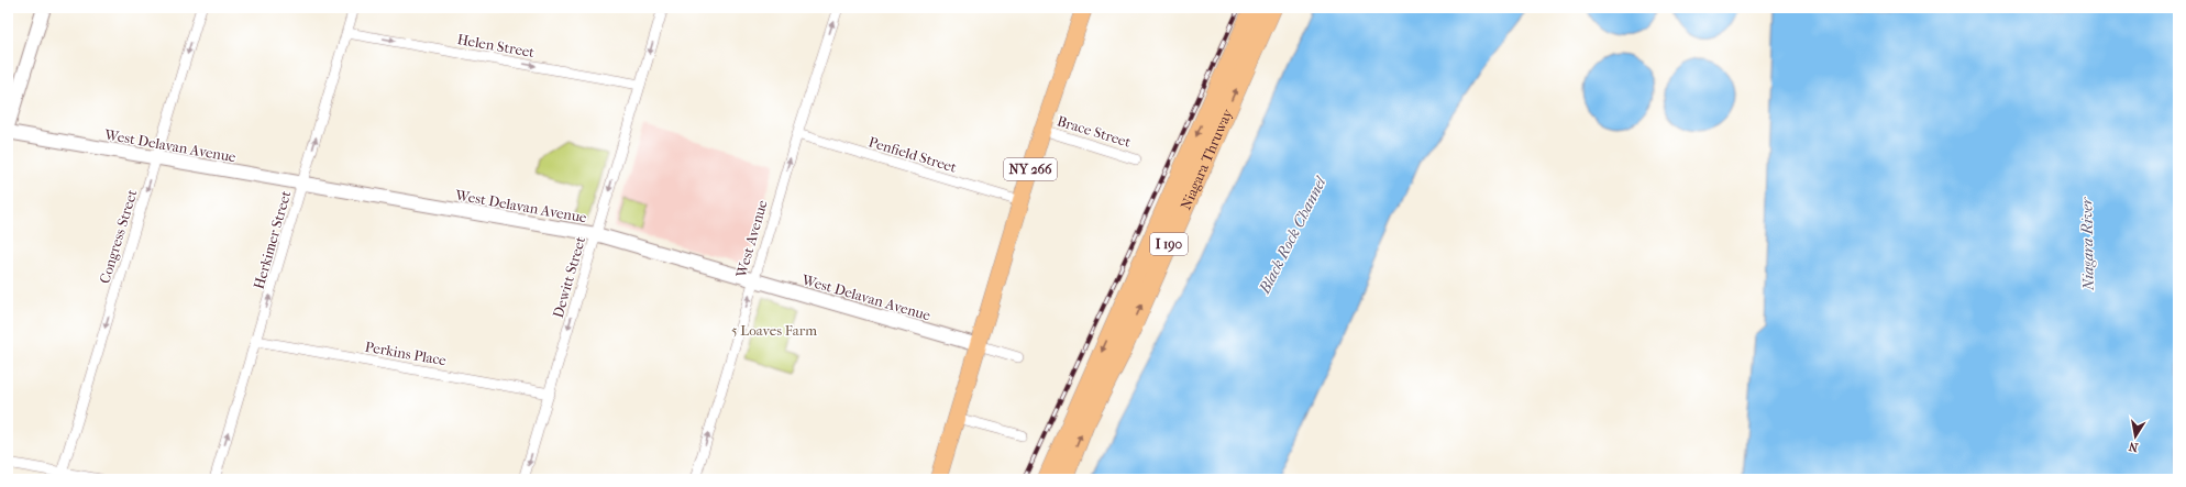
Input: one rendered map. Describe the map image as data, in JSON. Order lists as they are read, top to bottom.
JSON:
{
  "streets": {
    "highway": ["Niagara Thruway", "I 190"],
    "main road": ["NY 266"],
    "street": [
      "Helen Street",
      "Brace Street",
      "West Delavan Avenue",
      "Penfield Street",
      "Congress Street",
      "West Avenue",
      "Herkimer Street",
      "Dewitt Street",
      "Perkins Place"
    ]
  },
  "crossings": [
    ["Helen Street", "Herkimer Street"],
    ["Helen Street", "Dewitt Street"],
    ["Brace Street", "NY 266"],
    ["West Delavan Avenue", "NY 266"],
    ["West Delavan Avenue", "Congress Street"],
    ["West Delavan Avenue", "West Avenue"],
    ["West Delavan Avenue", "Herkimer Street"],
    ["West Delavan Avenue", "Dewitt Street"],
    ["Penfield Street", "NY 266"],
    ["Penfield Street", "West Avenue"],
    ["Herkimer Street", "Perkins Place"],
    ["Dewitt Street", "Perkins Place"]
  ],
  "one_way": [
    "Helen Street",
    "Congress Street",
    "West Avenue",
    "Herkimer Street",
    "Dewitt Street"
  ],
  "water": ["Black Rock Channel", "Niagara River"],
  "parks": ["5 Loaves Farm"],
  "north": "bottom"
}
